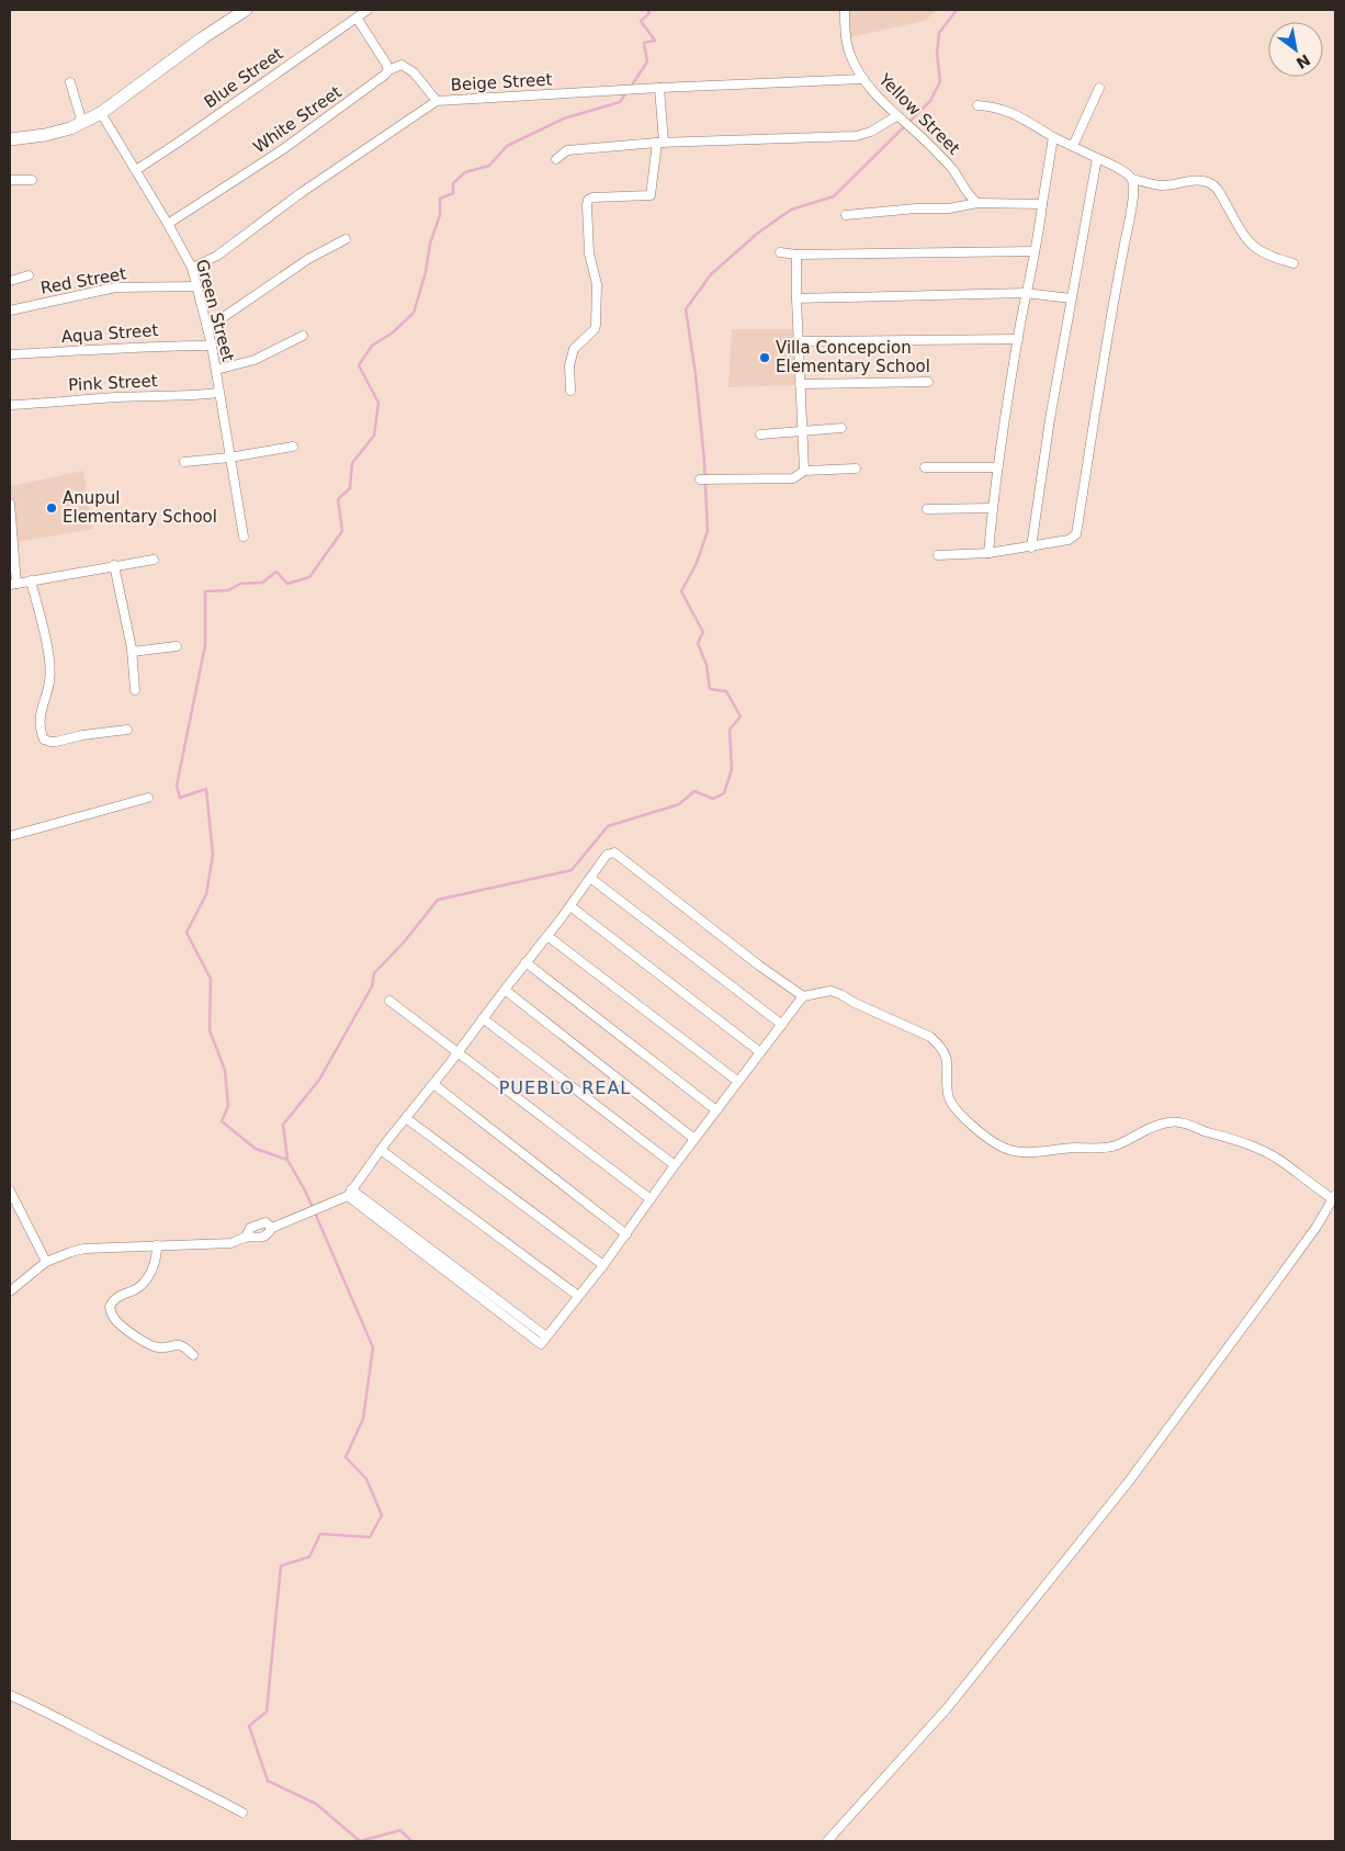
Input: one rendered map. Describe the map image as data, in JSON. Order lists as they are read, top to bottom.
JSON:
{
  "streets": {
    "street": [
      "Blue Street",
      "Beige Street",
      "Yellow Street",
      "White Street",
      "Red Street",
      "Green Street",
      "Aqua Street",
      "Pink Street"
    ]
  },
  "crossings": [
    ["Blue Street", "Green Street"],
    ["Beige Street", "Yellow Street"],
    ["Beige Street", "Green Street"],
    ["White Street", "Green Street"],
    ["Red Street", "Green Street"],
    ["Green Street", "Aqua Street"],
    ["Green Street", "Pink Street"]
  ],
  "districts": ["PUEBLO REAL"],
  "places": ["Villa Concepcion Elementary School", "Anupul Elementary School"],
  "north": "bottom right"
}
